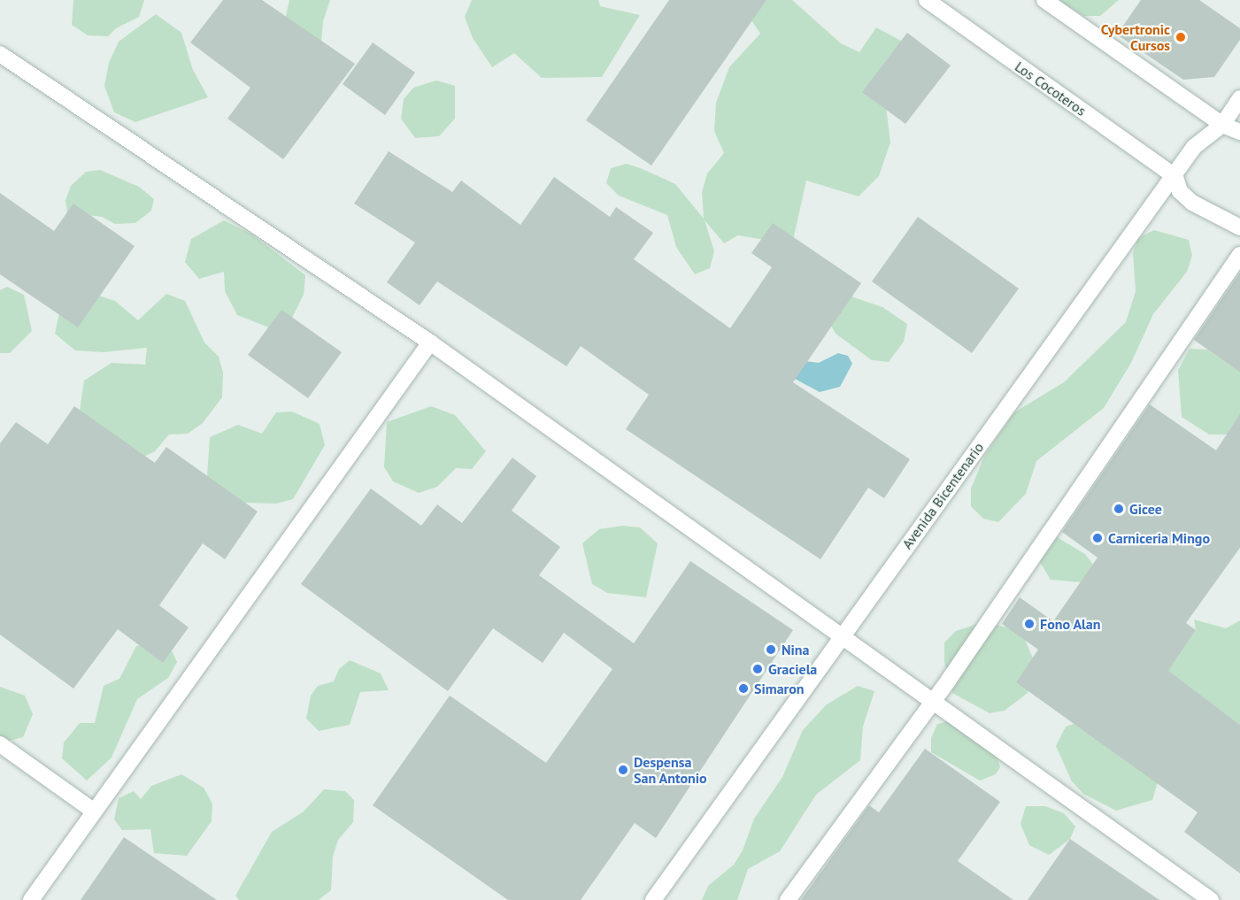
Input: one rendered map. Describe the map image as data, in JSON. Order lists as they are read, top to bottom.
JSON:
{
  "streets": {
    "street": ["Los Cocoteros", "Avenida Bicentenario"]
  },
  "crossings": [
    ["Los Cocoteros", "Avenida Bicentenario"]
  ],
  "places": [
    "Cybertronic Cursos",
    "Gicee",
    "Carniceria Mingo",
    "Fono Alan",
    "Nina",
    "Graciela",
    "Simaron",
    "Despensa San Antonio"
  ]
}
